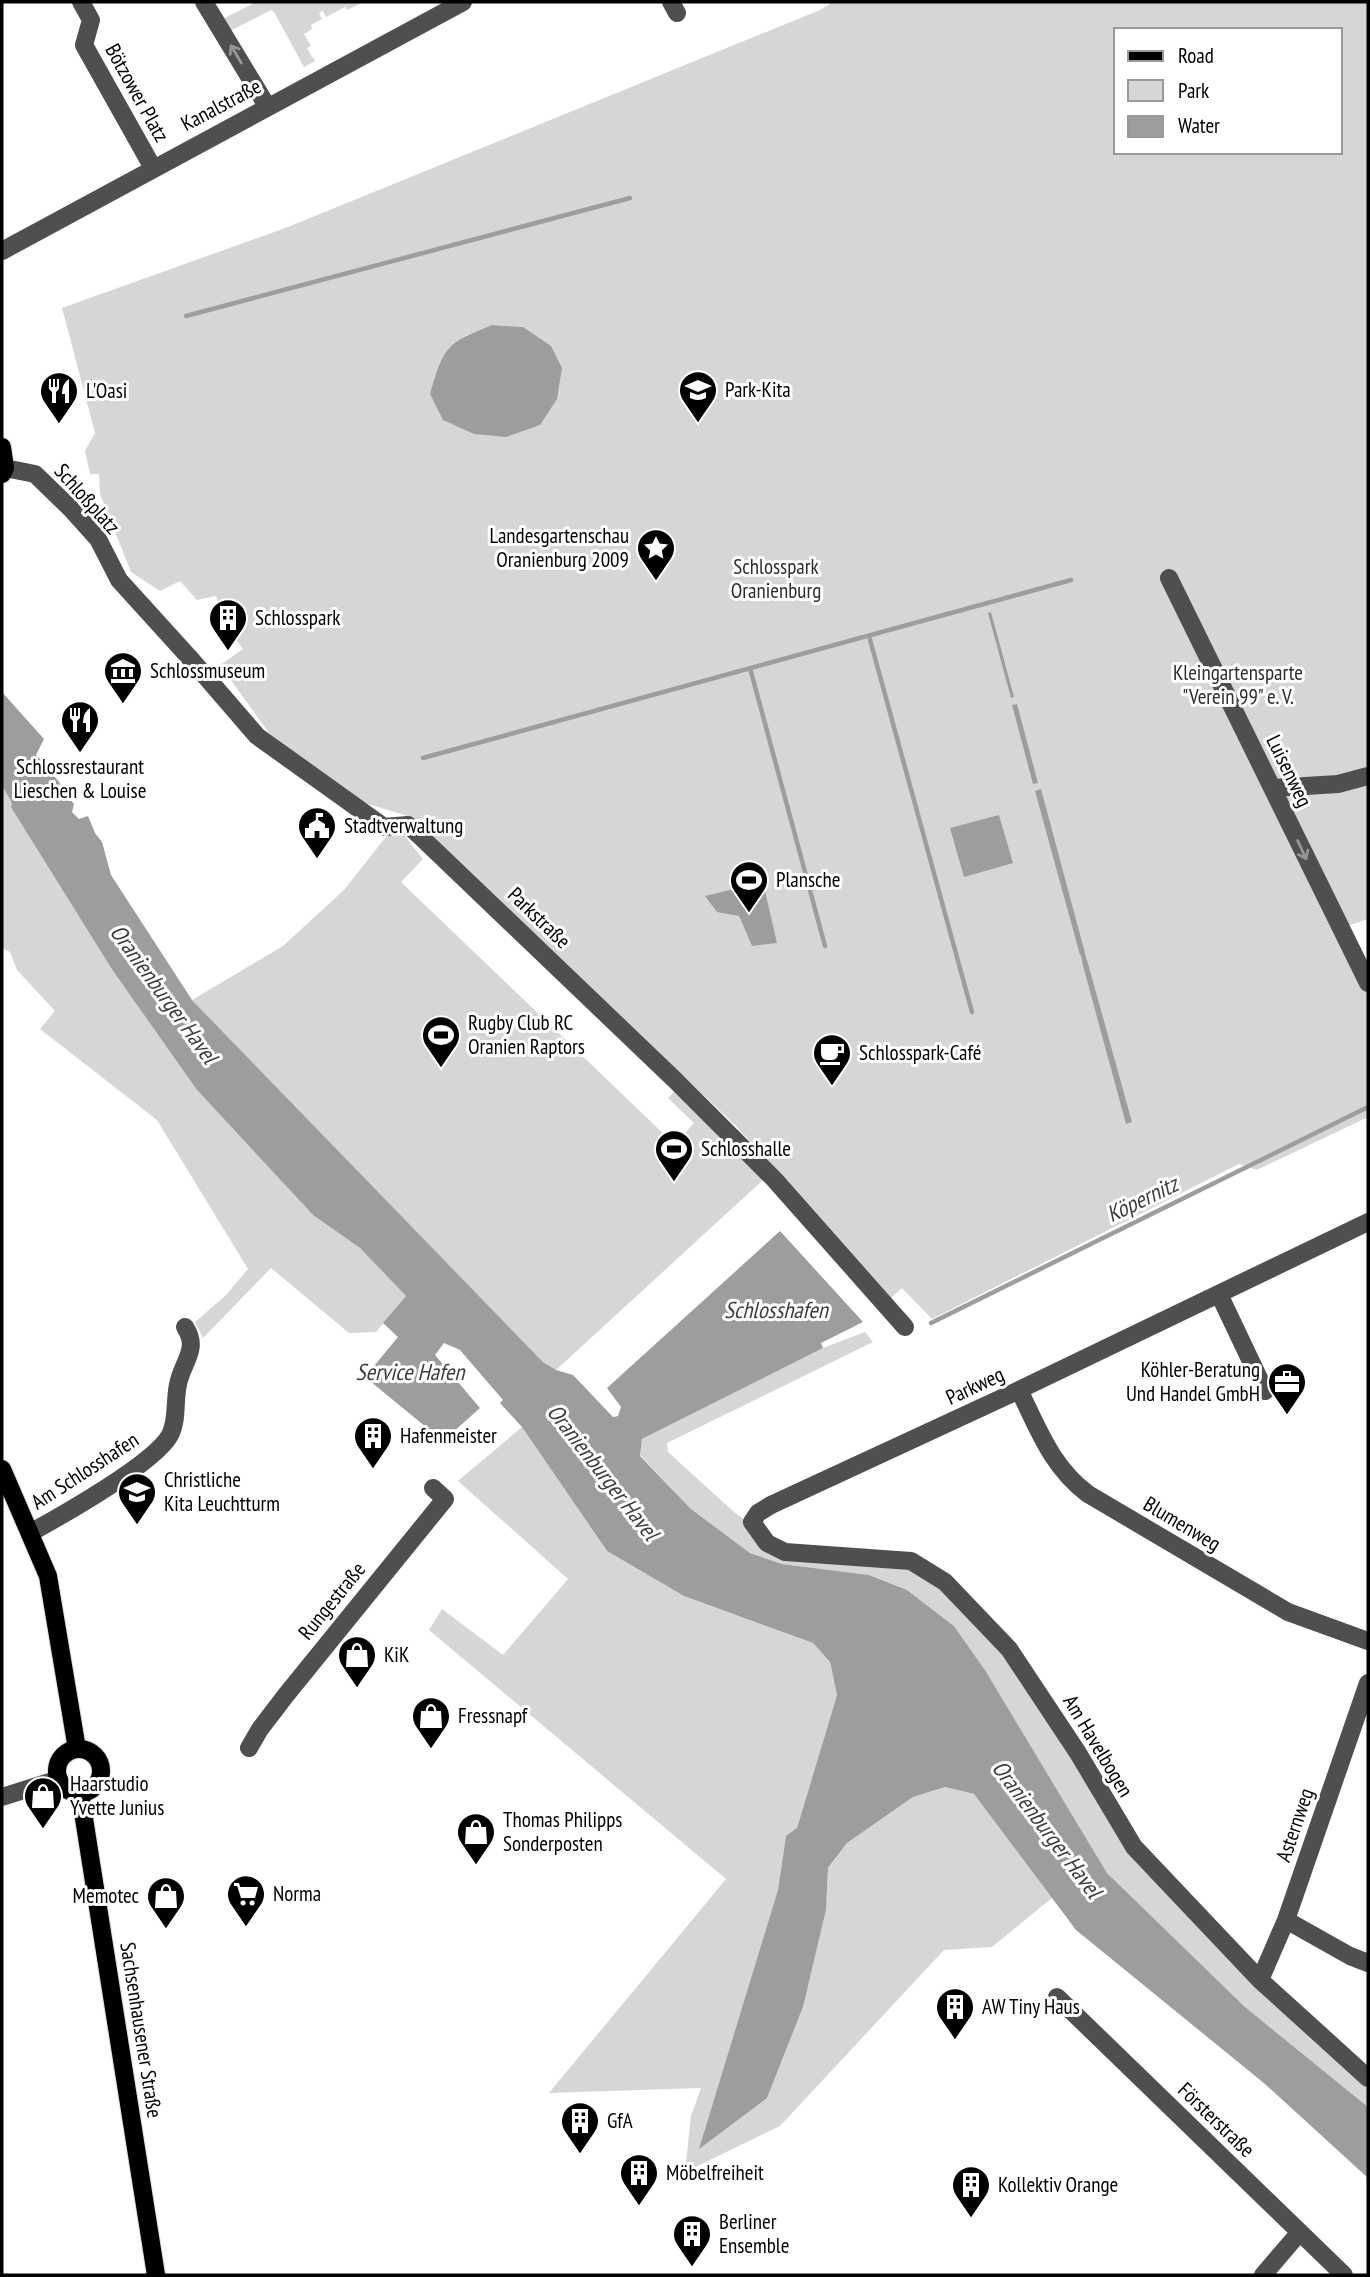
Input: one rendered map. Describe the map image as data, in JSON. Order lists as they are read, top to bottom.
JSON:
{
  "streets": {
    "main road": ["Schloßplatz", "Sachsenhausener Straße"],
    "street": [
      "Bötzower Platz",
      "Kanalstraße",
      "Luisenweg",
      "Parkstraße",
      "Parkweg",
      "Am Schlosshafen",
      "Blumenweg",
      "Rungestraße",
      "Am Havelbogen",
      "Asternweg",
      "Försterstraße"
    ]
  },
  "crossings": [
    ["Bötzower Platz", "Kanalstraße"],
    ["Schloßplatz", "Parkstraße"],
    ["Parkweg", "Blumenweg"],
    ["Parkweg", "Am Havelbogen"],
    ["Am Havelbogen", "Asternweg"]
  ],
  "one_way": ["Luisenweg"],
  "water": [
    "Oranienburger Havel",
    "Köpernitz",
    "Schlosshafen",
    "Service Hafen"
  ],
  "parks": ["Schlosspark Oranienburg", "Kleingartensparte \"Verein 99\" e. V."],
  "places": {
    "school or university": ["Park-Kita", "Christliche Kita Leuchtturm"],
    "restaurant": ["L'Oasi", "Schlossrestaurant Lieschen & Louise"],
    "place": ["Landesgartenschau Oranienburg 2009"],
    "building": [
      "Schlosspark",
      "Hafenmeister",
      "AW Tiny Haus",
      "GfA",
      "Möbelfreiheit",
      "Kollektiv Orange",
      "Berliner Ensemble"
    ],
    "museum": ["Schlossmuseum"],
    "public building": ["Stadtverwaltung"],
    "sports": ["Plansche", "Rugby Club RC Oranien Raptors", "Schlosshalle"],
    "cafe": ["Schlosspark-Café"],
    "office": ["Köhler-Beratung Und Handel GmbH"],
    "shop": [
      "KiK",
      "Fressnapf",
      "Haarstudio Yvette Junius",
      "Thomas Philipps Sonderposten",
      "Memotec"
    ],
    "supermarket": ["Norma"]
  },
  "legend": ["Road", "Park", "Water"]
}
